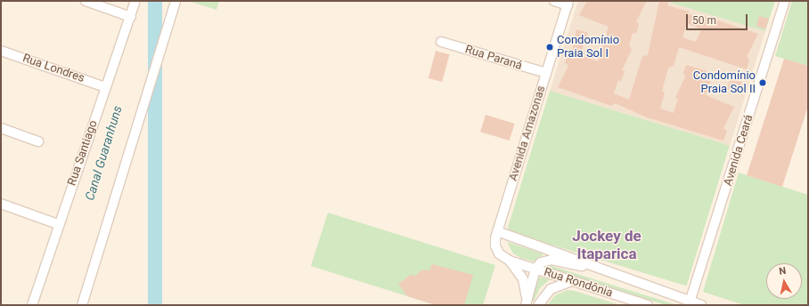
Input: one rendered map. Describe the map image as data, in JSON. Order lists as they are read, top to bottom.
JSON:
{
  "streets": {
    "street": [
      "Rua Paraná",
      "Rua Londres",
      "Avenida Amazonas",
      "Avenida Ceará",
      "Rua Santiago",
      "Rua Rondônia"
    ]
  },
  "crossings": [
    ["Rua Paraná", "Avenida Amazonas"],
    ["Rua Londres", "Rua Santiago"],
    ["Avenida Amazonas", "Rua Rondônia"],
    ["Avenida Ceará", "Rua Rondônia"]
  ],
  "districts": ["Jockey de Itaparica"],
  "water": ["Canal Guaranhuns"],
  "places": ["Condomínio Praia Sol I", "Condomínio Praia Sol II"],
  "scale_bar": "50 m",
  "north": "top"
}
